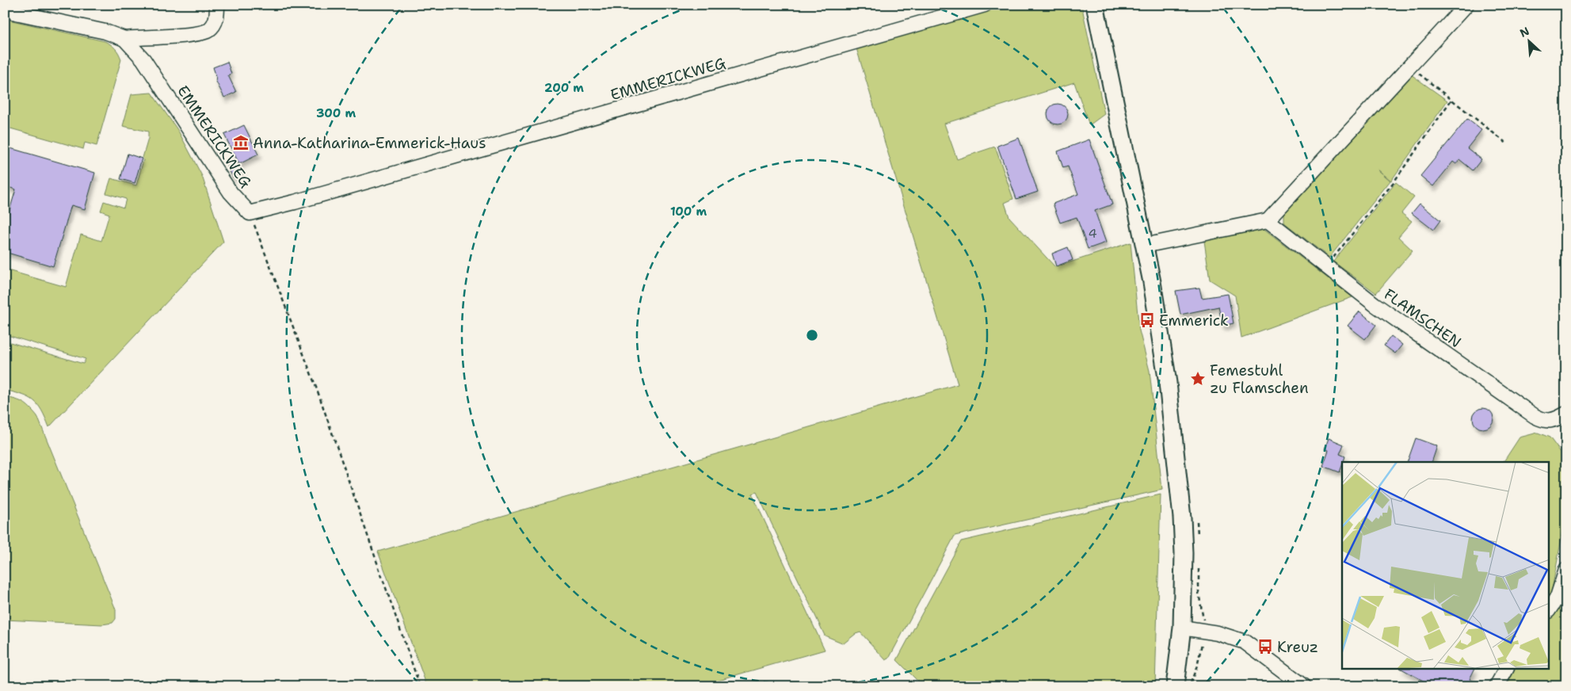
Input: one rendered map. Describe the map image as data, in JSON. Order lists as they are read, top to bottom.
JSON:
{
  "streets": {
    "street": ["EMMERICKWEG", "FLAMSCHEN"]
  },
  "places": {
    "museum": ["Anna-Katharina-Emmerick-Haus"],
    "bus stop": ["Emmerick", "Kreuz"],
    "place": ["Femestuhl zu Flamschen"]
  },
  "house_numbers": ["4"],
  "north": "top left",
  "rings": ["200 m", "300 m", "100 m"]
}
